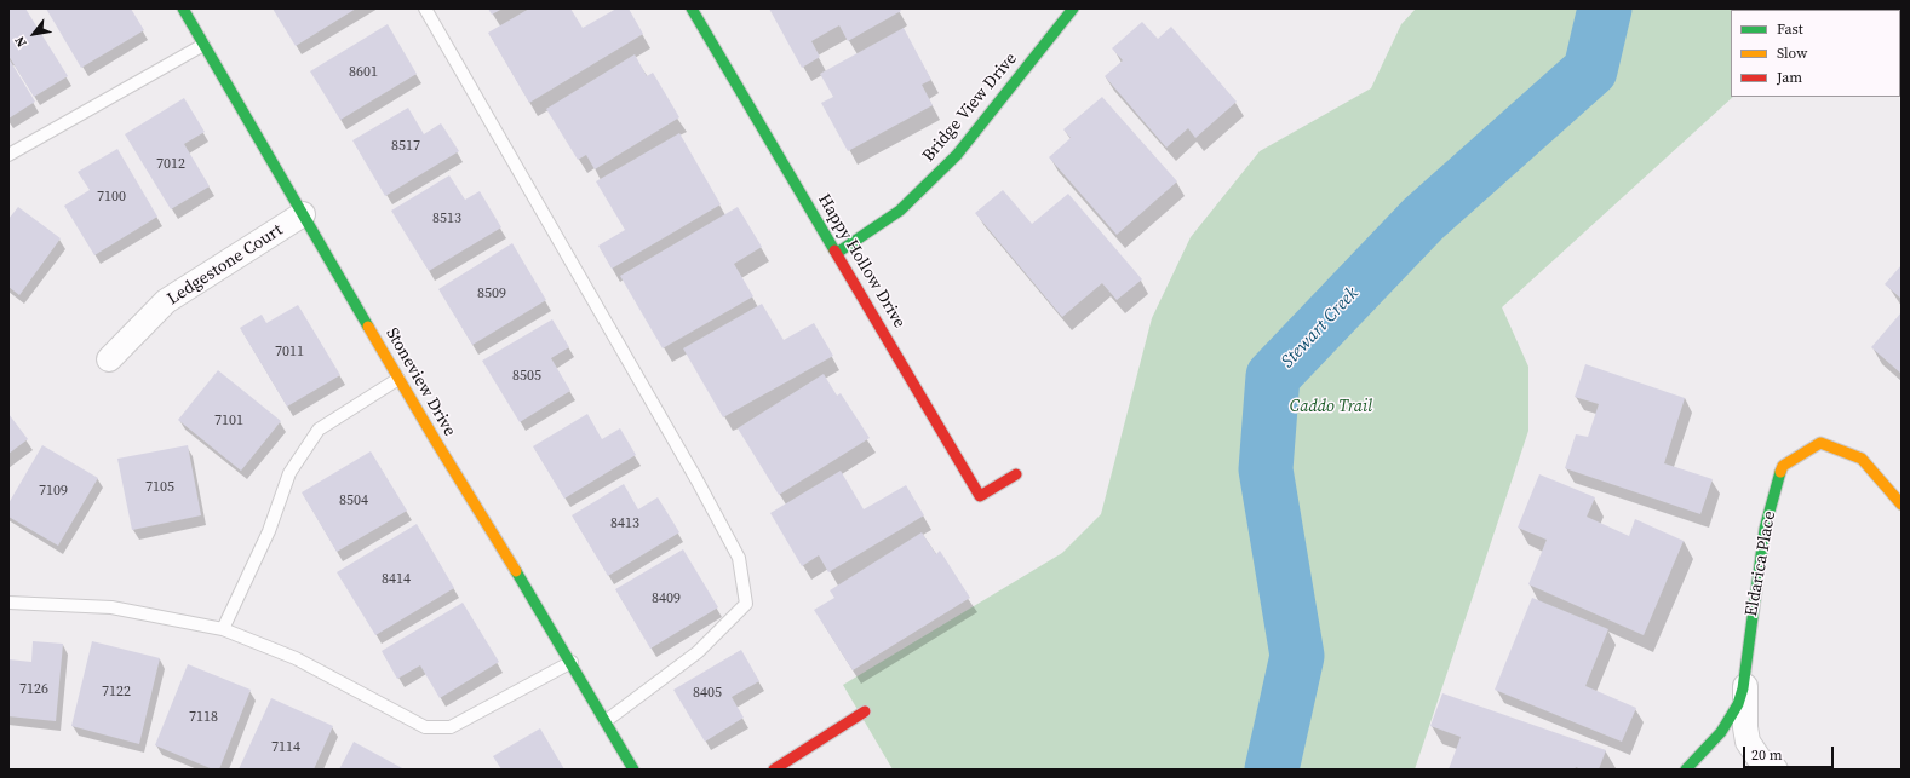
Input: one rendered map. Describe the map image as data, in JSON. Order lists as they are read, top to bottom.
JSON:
{
  "streets": {
    "street": [
      "Bridge View Drive",
      "Happy Hollow Drive",
      "Ledgestone Court",
      "Stoneview Drive",
      "Eldarica Place"
    ]
  },
  "crossings": [
    ["Bridge View Drive", "Happy Hollow Drive"],
    ["Ledgestone Court", "Stoneview Drive"]
  ],
  "water": ["Stewart Creek"],
  "parks": ["Caddo Trail"],
  "house_numbers": [
    "8601",
    "8517",
    "7012",
    "7100",
    "8513",
    "8509",
    "7011",
    "8505",
    "7101",
    "7105",
    "7109",
    "8504",
    "8413",
    "8414",
    "8409",
    "7126",
    "7122",
    "8405",
    "7118",
    "7114"
  ],
  "legend": ["Fast", "Slow", "Jam"],
  "scale_bar": "20 m",
  "north": "bottom left"
}
